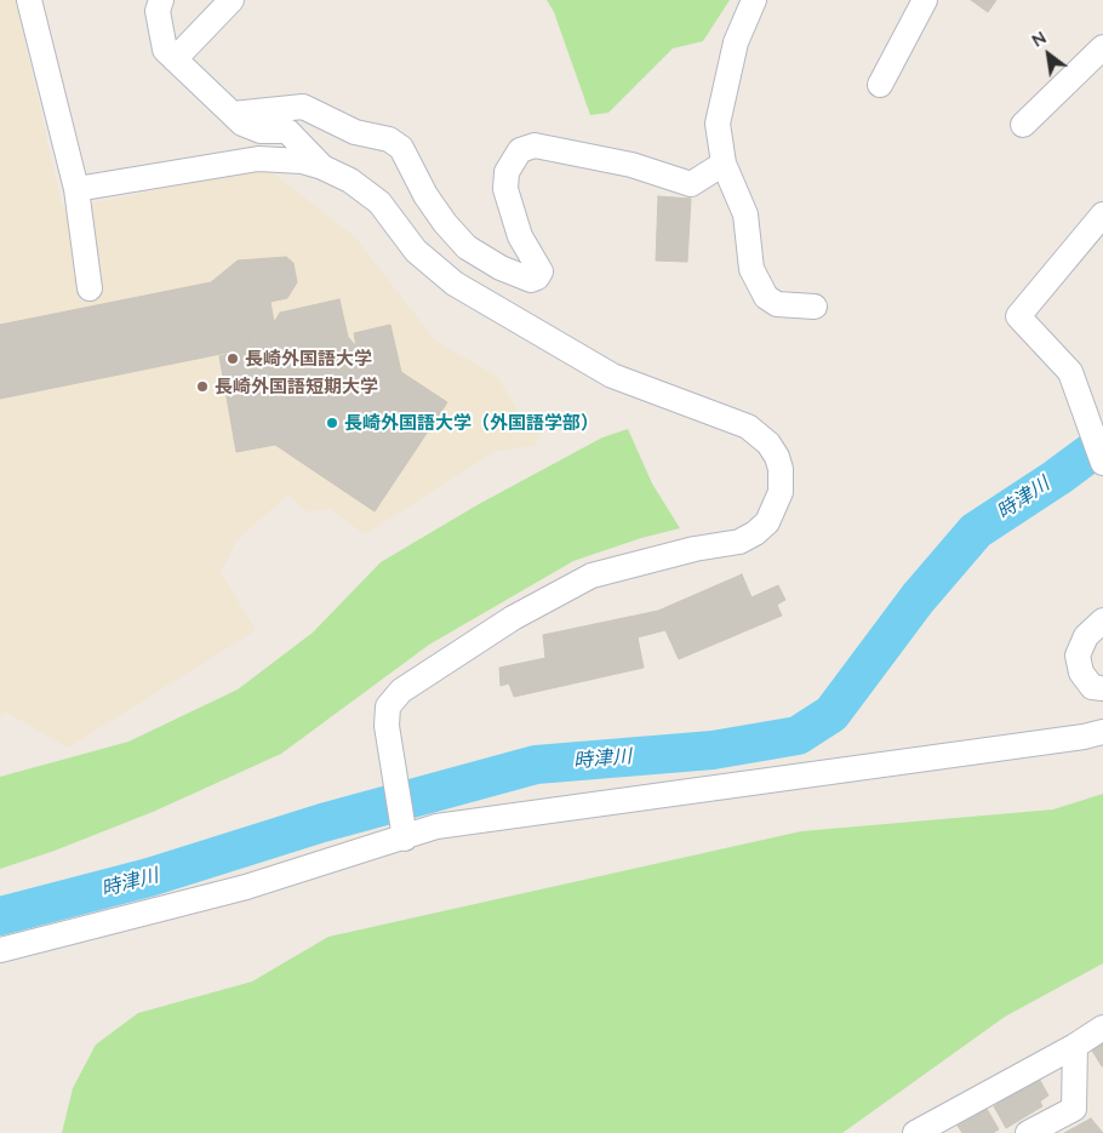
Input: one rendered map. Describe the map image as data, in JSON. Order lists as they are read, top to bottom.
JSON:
{
  "water": ["時津川"],
  "places": ["長崎外国語大学", "長崎外国語短期大学", "長崎外国語大学（外国語学部）"],
  "north": "top left"
}
